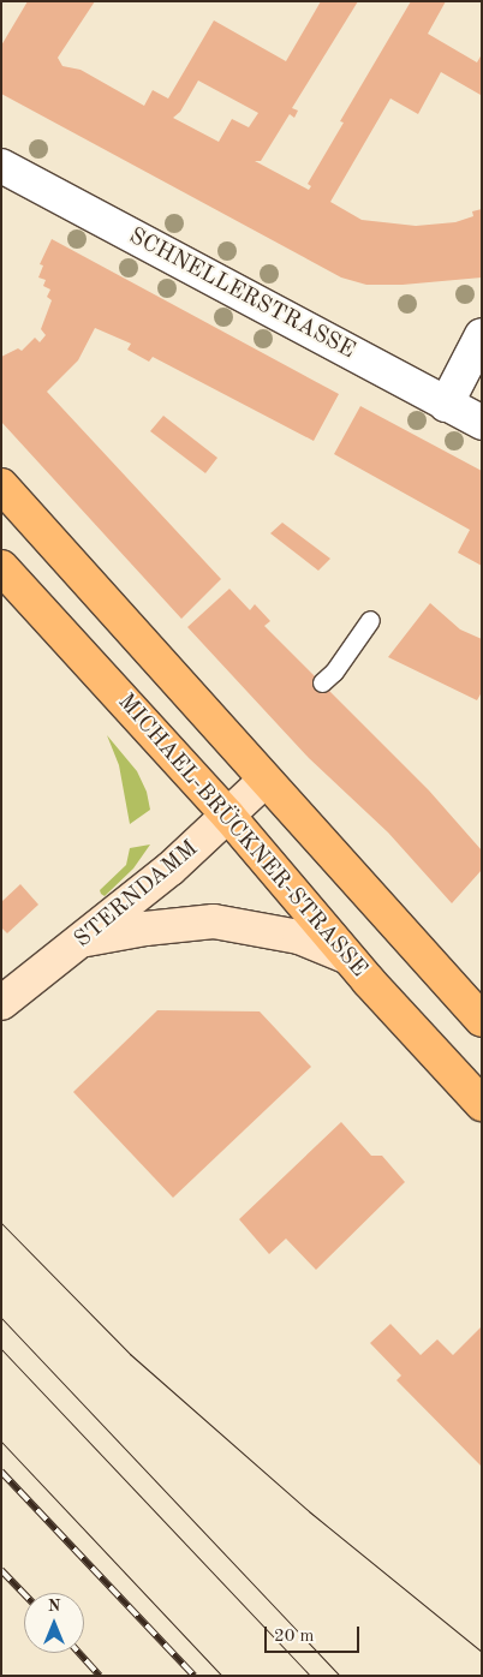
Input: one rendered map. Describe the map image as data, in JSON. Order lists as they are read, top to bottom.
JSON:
{
  "streets": {
    "main road": ["MICHAEL-BRÜCKNER-STRASSE", "STERNDAMM"],
    "street": ["SCHNELLERSTRASSE"]
  },
  "crossings": [
    ["MICHAEL-BRÜCKNER-STRASSE", "STERNDAMM"]
  ],
  "scale_bar": "20 m",
  "north": "top"
}
